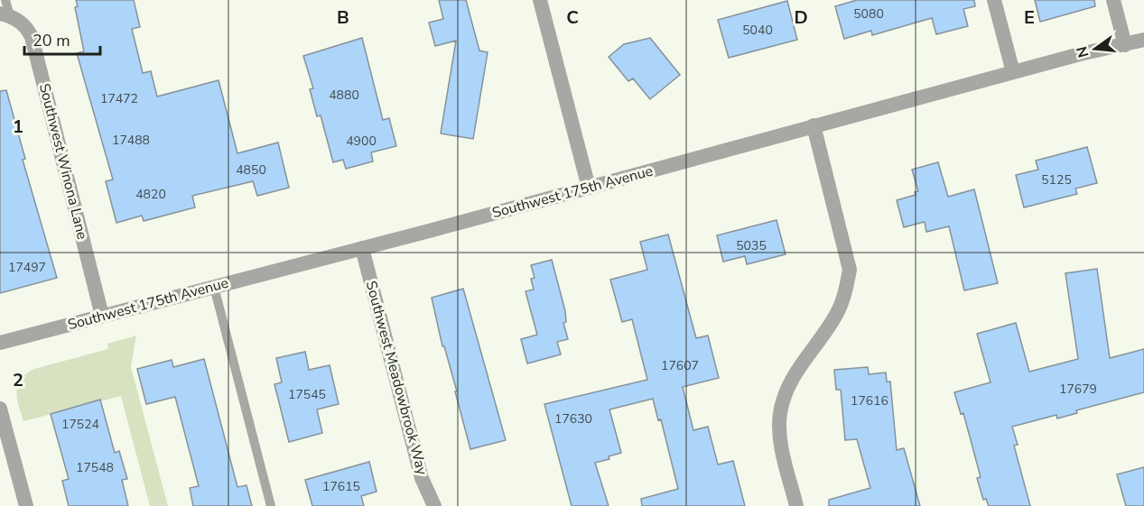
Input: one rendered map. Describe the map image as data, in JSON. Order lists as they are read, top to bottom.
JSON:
{
  "streets": {
    "street": ["Southwest Winona Lane", "Southwest 175th Avenue", "Southwest Meadowbrook Way"]
  },
  "crossings": [
    ["Southwest Winona Lane", "Southwest 175th Avenue"],
    ["Southwest 175th Avenue", "Southwest Meadowbrook Way"]
  ],
  "house_numbers": [
    "5080",
    "5040",
    "4880",
    "17472",
    "17488",
    "4900",
    "4850",
    "5125",
    "4820",
    "5035",
    "17497",
    "17607",
    "17679",
    "17545",
    "17616",
    "17630",
    "17524",
    "17548",
    "17615"
  ],
  "scale_bar": "20 m",
  "north": "left",
  "grid": {
    "columns": [
      "B",
      "C",
      "D",
      "E"
    ],
    "rows": ["1", "2"]
  }
}
